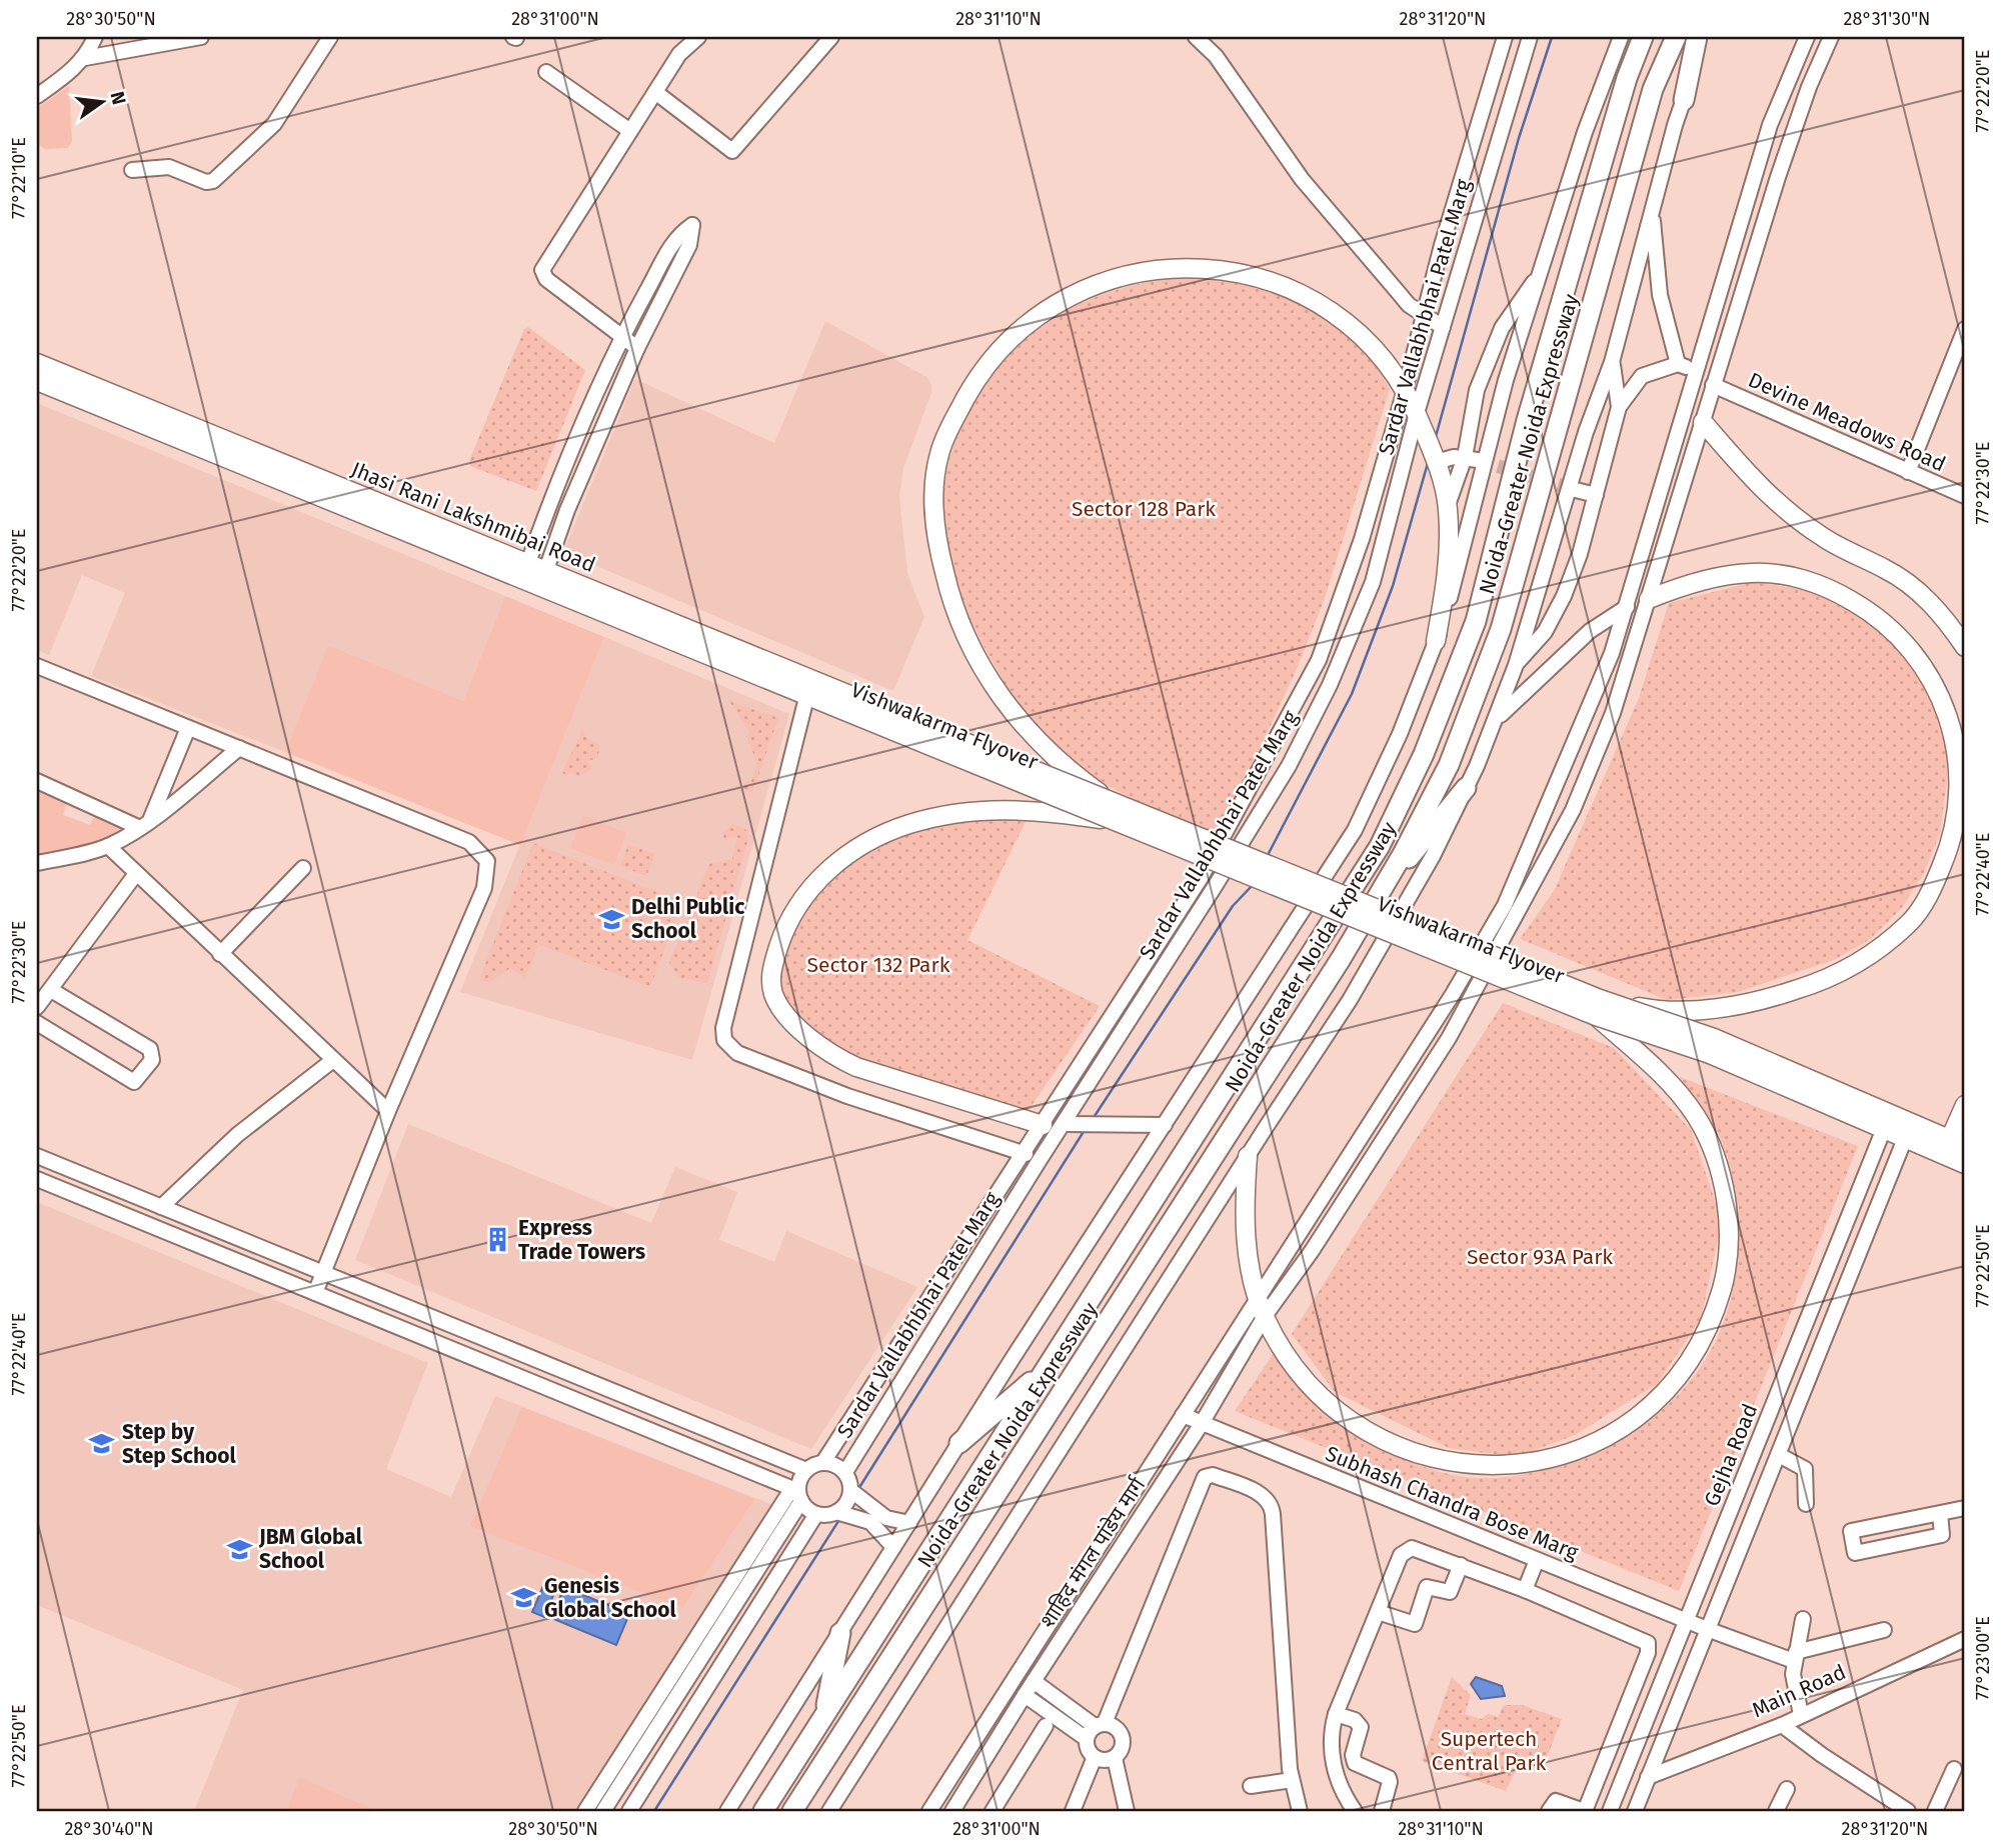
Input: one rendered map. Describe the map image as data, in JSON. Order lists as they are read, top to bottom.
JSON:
{
  "streets": {
    "highway": ["Noida-Greater Noida Expressway"],
    "main road": ["Jhasi Rani Lakshmibai Road", "Vishwakarma Flyover"],
    "street": [
      "Sardar Vallabhbhai Patel Marg",
      "Devine Meadows Road",
      "Gejha Road",
      "Subhash Chandra Bose Marg",
      "शाहिद मंगल पांडेय मार्ग",
      "Main Road"
    ]
  },
  "crossings": [
    ["Devine Meadows Road", "शाहिद मंगल पांडेय मार्ग"],
    ["Jhasi Rani Lakshmibai Road", "Vishwakarma Flyover"],
    ["Vishwakarma Flyover", "Gejha Road"],
    ["Gejha Road", "Subhash Chandra Bose Marg"],
    ["Gejha Road", "Main Road"],
    ["Subhash Chandra Bose Marg", "शाहिद मंगल पांडेय मार्ग"]
  ],
  "parks": [
    "Sector 128 Park",
    "Sector 132 Park",
    "Sector 93A Park",
    "Supertech Central Park"
  ],
  "places": {
    "school or university": [
      "Delhi Public School",
      "Step by Step School",
      "JBM Global School",
      "Genesis Global School"
    ],
    "building": ["Express Trade Towers"]
  },
  "north": "right",
  "coordinates": [
    "28°30'50\"N",
    "28°31'00\"N",
    "28°31'10\"N",
    "28°31'20\"N",
    "28°31'30\"N",
    "77°22'20\"E",
    "77°22'10\"E",
    "77°22'30\"E",
    "77°22'40\"E",
    "77°22'50\"E",
    "77°23'00\"E",
    "28°30'40\"N"
  ]
}
